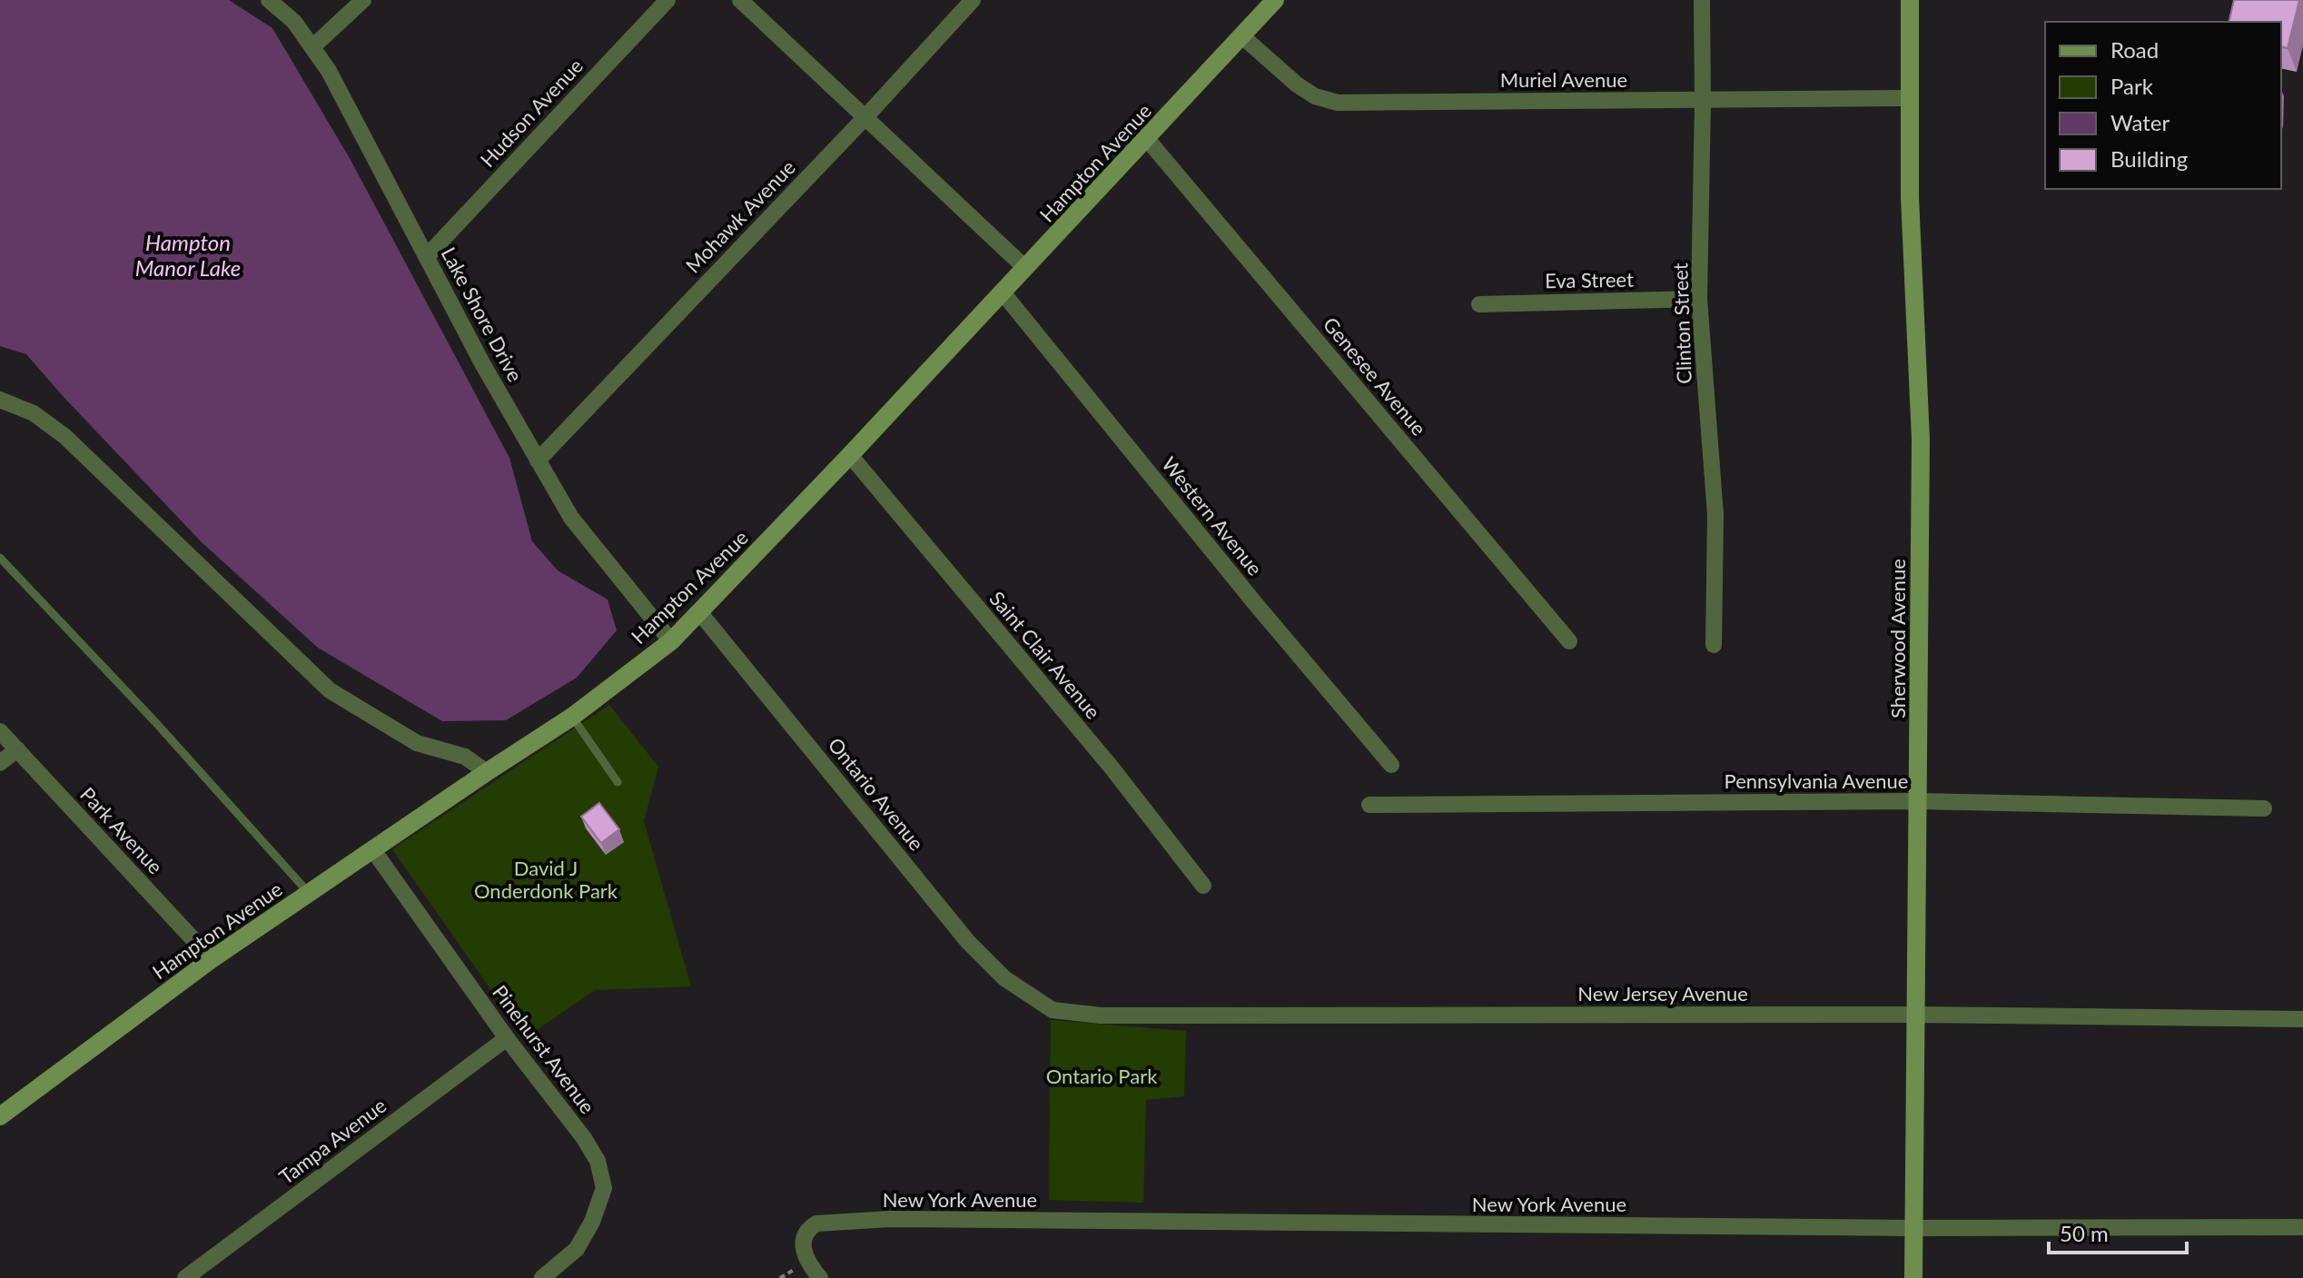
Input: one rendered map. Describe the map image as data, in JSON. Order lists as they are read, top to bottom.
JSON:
{
  "streets": {
    "street": [
      "Muriel Avenue",
      "Hudson Avenue",
      "Hampton Avenue",
      "Mohawk Avenue",
      "Eva Street",
      "Lake Shore Drive",
      "Clinton Street",
      "Genesee Avenue",
      "Western Avenue",
      "Sherwood Avenue",
      "Saint Clair Avenue",
      "Pennsylvania Avenue",
      "Ontario Avenue",
      "Park Avenue",
      "New Jersey Avenue",
      "Pinehurst Avenue",
      "Tampa Avenue",
      "New York Avenue"
    ]
  },
  "crossings": [
    ["Muriel Avenue", "Hampton Avenue"],
    ["Muriel Avenue", "Clinton Street"],
    ["Muriel Avenue", "Sherwood Avenue"],
    ["Hudson Avenue", "Lake Shore Drive"],
    ["Hampton Avenue", "Lake Shore Drive"],
    ["Hampton Avenue", "Genesee Avenue"],
    ["Hampton Avenue", "Western Avenue"],
    ["Hampton Avenue", "Saint Clair Avenue"],
    ["Hampton Avenue", "Ontario Avenue"],
    ["Hampton Avenue", "Park Avenue"],
    ["Hampton Avenue", "Pinehurst Avenue"],
    ["Mohawk Avenue", "Lake Shore Drive"],
    ["Eva Street", "Clinton Street"],
    ["Sherwood Avenue", "Pennsylvania Avenue"],
    ["Sherwood Avenue", "New Jersey Avenue"],
    ["Sherwood Avenue", "New York Avenue"],
    ["Ontario Avenue", "New Jersey Avenue"],
    ["Pinehurst Avenue", "Tampa Avenue"]
  ],
  "water": ["Hampton Manor Lake"],
  "parks": ["David J Onderdonk Park", "Ontario Park"],
  "legend": [
    "Road",
    "Park",
    "Water",
    "Building"
  ],
  "scale_bar": "50 m"
}
